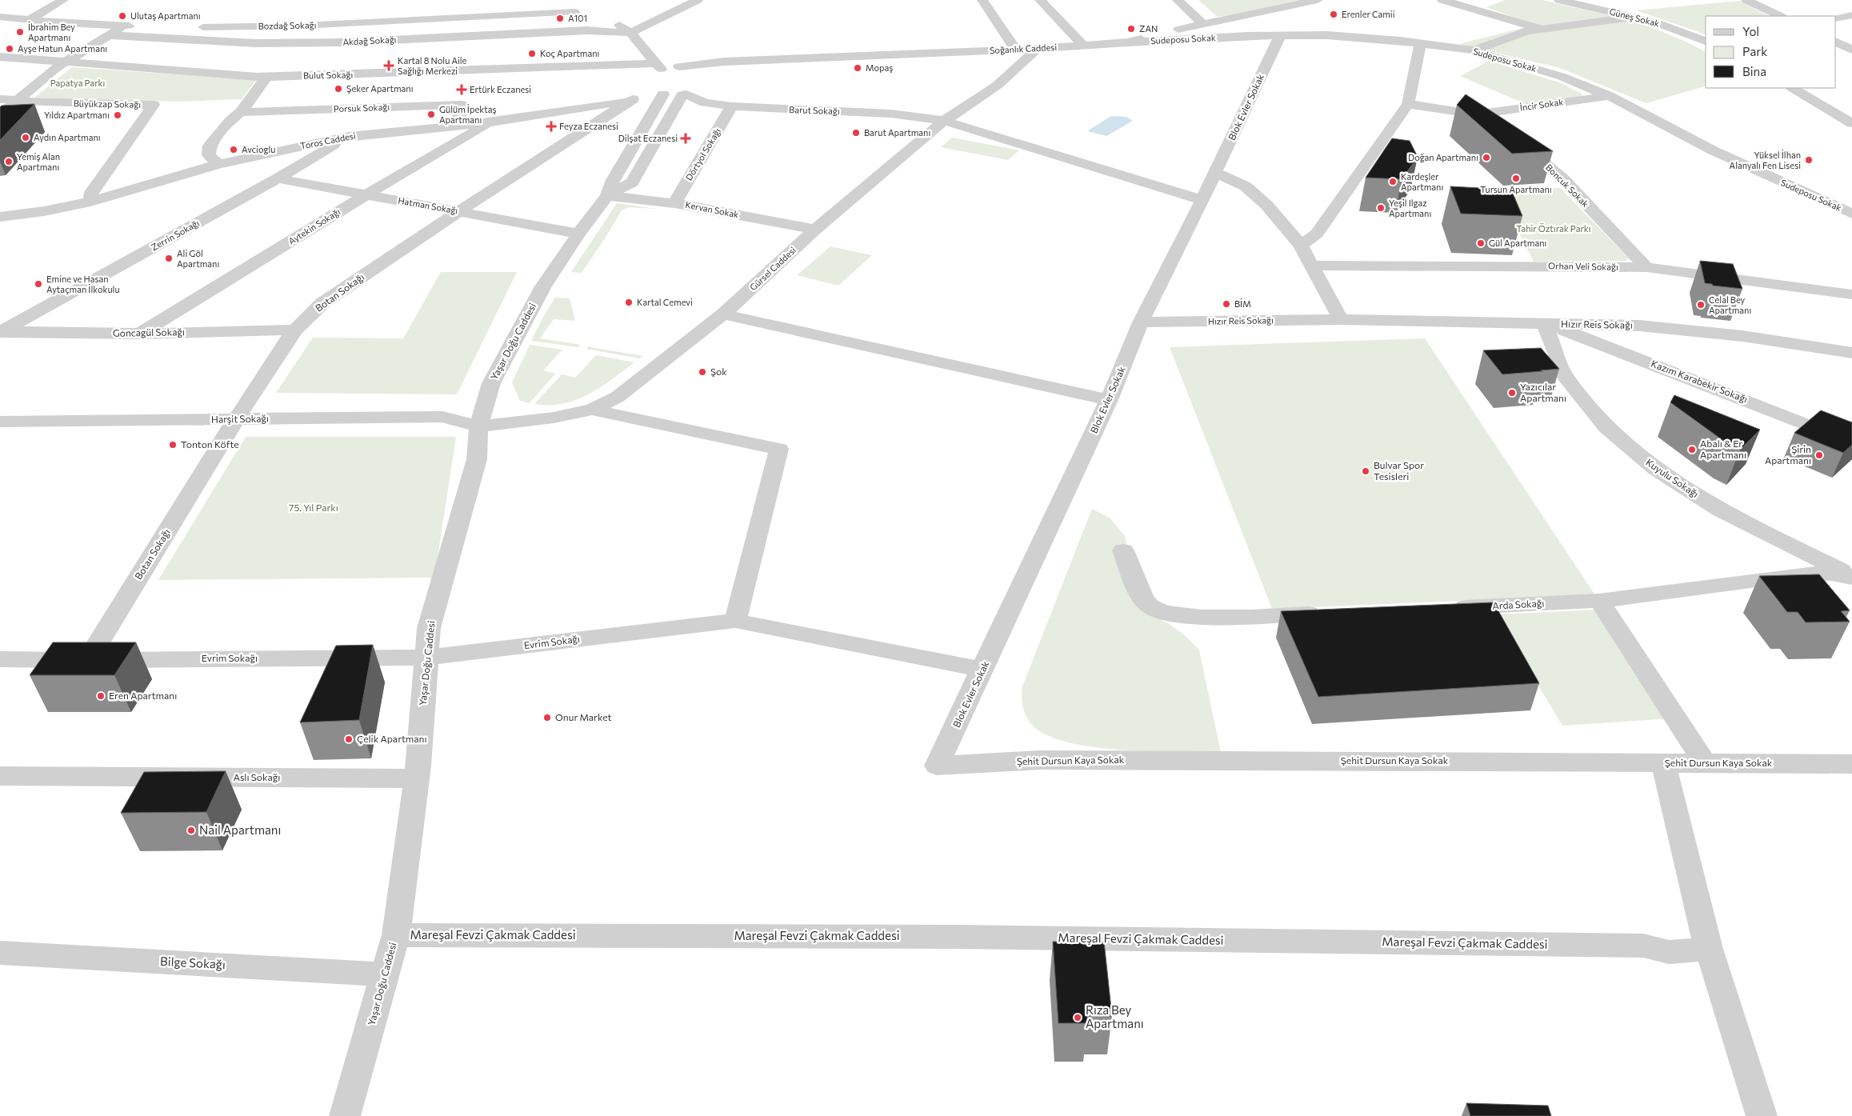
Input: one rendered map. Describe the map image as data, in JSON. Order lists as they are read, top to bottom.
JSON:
{
  "streets": {
    "street": [
      "Güneş Sokak",
      "Bozdağ Sokağı",
      "Sudeposu Sokak",
      "Akdağ Sokağı",
      "Soğanlık Caddesi",
      "Bulut Sokağı",
      "Büyükzap Sokağı",
      "İncir Sokak",
      "Blok Evler Sokak",
      "Porsuk Sokağı",
      "Barut Sokağı",
      "Toros Caddesi",
      "Dörtyol Sokağı",
      "Boncuk Sokak",
      "Hatman Sokağı",
      "Kervan Sokak",
      "Aytekin Sokağı",
      "Zerrin Sokağı",
      "Orhan Veli Sokağı",
      "Gürsel Caddesi",
      "Botan Sokağı",
      "Hızır Reis Sokağı",
      "Goncagül Sokağı",
      "Yaşar Doğu Caddesi",
      "Kazım Karabekir Sokağı",
      "Harşit Sokağı",
      "Kuyulu Sokağı",
      "Arda Sokağı",
      "Evrim Sokağı",
      "Şehit Dursun Kaya Sokak",
      "Aslı Sokağı",
      "Mareşal Fevzi Çakmak Caddesi",
      "Bilge Sokağı"
    ]
  },
  "crossings": [
    ["Sudeposu Sokak", "Soğanlık Caddesi"],
    ["Sudeposu Sokak", "İncir Sokak"],
    ["Sudeposu Sokak", "Blok Evler Sokak"],
    ["Soğanlık Caddesi", "Bulut Sokağı"],
    ["Soğanlık Caddesi", "Gürsel Caddesi"],
    ["Soğanlık Caddesi", "Yaşar Doğu Caddesi"],
    ["Bulut Sokağı", "Yaşar Doğu Caddesi"],
    ["Büyükzap Sokağı", "Toros Caddesi"],
    ["Blok Evler Sokak", "Barut Sokağı"],
    ["Blok Evler Sokak", "Hızır Reis Sokağı"],
    ["Blok Evler Sokak", "Evrim Sokağı"],
    ["Blok Evler Sokak", "Şehit Dursun Kaya Sokak"],
    ["Porsuk Sokağı", "Toros Caddesi"],
    ["Barut Sokağı", "Toros Caddesi"],
    ["Barut Sokağı", "Dörtyol Sokağı"],
    ["Barut Sokağı", "Gürsel Caddesi"],
    ["Barut Sokağı", "Yaşar Doğu Caddesi"],
    ["Toros Caddesi", "Aytekin Sokağı"],
    ["Toros Caddesi", "Zerrin Sokağı"],
    ["Toros Caddesi", "Botan Sokağı"],
    ["Toros Caddesi", "Yaşar Doğu Caddesi"],
    ["Dörtyol Sokağı", "Kervan Sokak"],
    ["Boncuk Sokak", "Orhan Veli Sokağı"],
    ["Hatman Sokağı", "Aytekin Sokağı"],
    ["Hatman Sokağı", "Zerrin Sokağı"],
    ["Hatman Sokağı", "Botan Sokağı"],
    ["Hatman Sokağı", "Yaşar Doğu Caddesi"],
    ["Kervan Sokak", "Gürsel Caddesi"],
    ["Kervan Sokak", "Yaşar Doğu Caddesi"],
    ["Aytekin Sokağı", "Goncagül Sokağı"],
    ["Zerrin Sokağı", "Goncagül Sokağı"],
    ["Gürsel Caddesi", "Yaşar Doğu Caddesi"],
    ["Gürsel Caddesi", "Harşit Sokağı"],
    ["Botan Sokağı", "Goncagül Sokağı"],
    ["Botan Sokağı", "Harşit Sokağı"],
    ["Botan Sokağı", "Evrim Sokağı"],
    ["Hızır Reis Sokağı", "Kazım Karabekir Sokağı"],
    ["Hızır Reis Sokağı", "Kuyulu Sokağı"],
    ["Yaşar Doğu Caddesi", "Harşit Sokağı"],
    ["Yaşar Doğu Caddesi", "Evrim Sokağı"],
    ["Yaşar Doğu Caddesi", "Aslı Sokağı"],
    ["Yaşar Doğu Caddesi", "Mareşal Fevzi Çakmak Caddesi"],
    ["Yaşar Doğu Caddesi", "Bilge Sokağı"],
    ["Kazım Karabekir Sokağı", "Kuyulu Sokağı"],
    ["Kuyulu Sokağı", "Arda Sokağı"]
  ],
  "parks": ["Papatya Parkı", "Tahir Öztırak Parkı", "75. Yıl Parkı"],
  "places": {
    "other": [
      "Erenler Camii",
      "Ulutaş Apartmanı",
      "A101",
      "ZAN",
      "İbrahim Bey Apartmanı",
      "Ayşe Hatun Apartmanı",
      "Koç Apartmanı",
      "Mopaş",
      "Şeker Apartmanı",
      "Gülüm İpektaş Apartmanı",
      "Yıldız Apartmanı",
      "Barut Apartmanı",
      "Aydın Apartmanı",
      "Avcioglu",
      "Doğan Apartmanı",
      "Yüksel İlhan Alanyalı Fen Lisesi",
      "Yemiş Alan Apartmanı",
      "Tursun Apartmanı",
      "Kardeşler Apartmanı",
      "Yeşil Ilgaz Apartmanı",
      "Gül Apartmanı",
      "Ali Göl Apartmanı",
      "Emine ve Hasan Aytaçman İlkokulu",
      "Kartal Cemevi",
      "BİM",
      "Celal Bey Apartmanı",
      "Şok",
      "Yazıcılar Apartmanı",
      "Tonton Köfte",
      "Abalı & Er Apartmanı",
      "Şirin Apartmanı",
      "Bulvar Spor Tesisleri",
      "Eren Apartmanı",
      "Onur Market",
      "Çelik Apartmanı",
      "Nail Apartmanı",
      "Rıza Bey Apartmanı"
    ],
    "health": [
      "Kartal 8 Nolu Aile Sağlığı Merkezi",
      "Ertürk Eczanesi",
      "Feyza Eczanesi",
      "Dilşat Eczanesi"
    ]
  },
  "legend": ["Yol", "Park", "Bina"]
}
